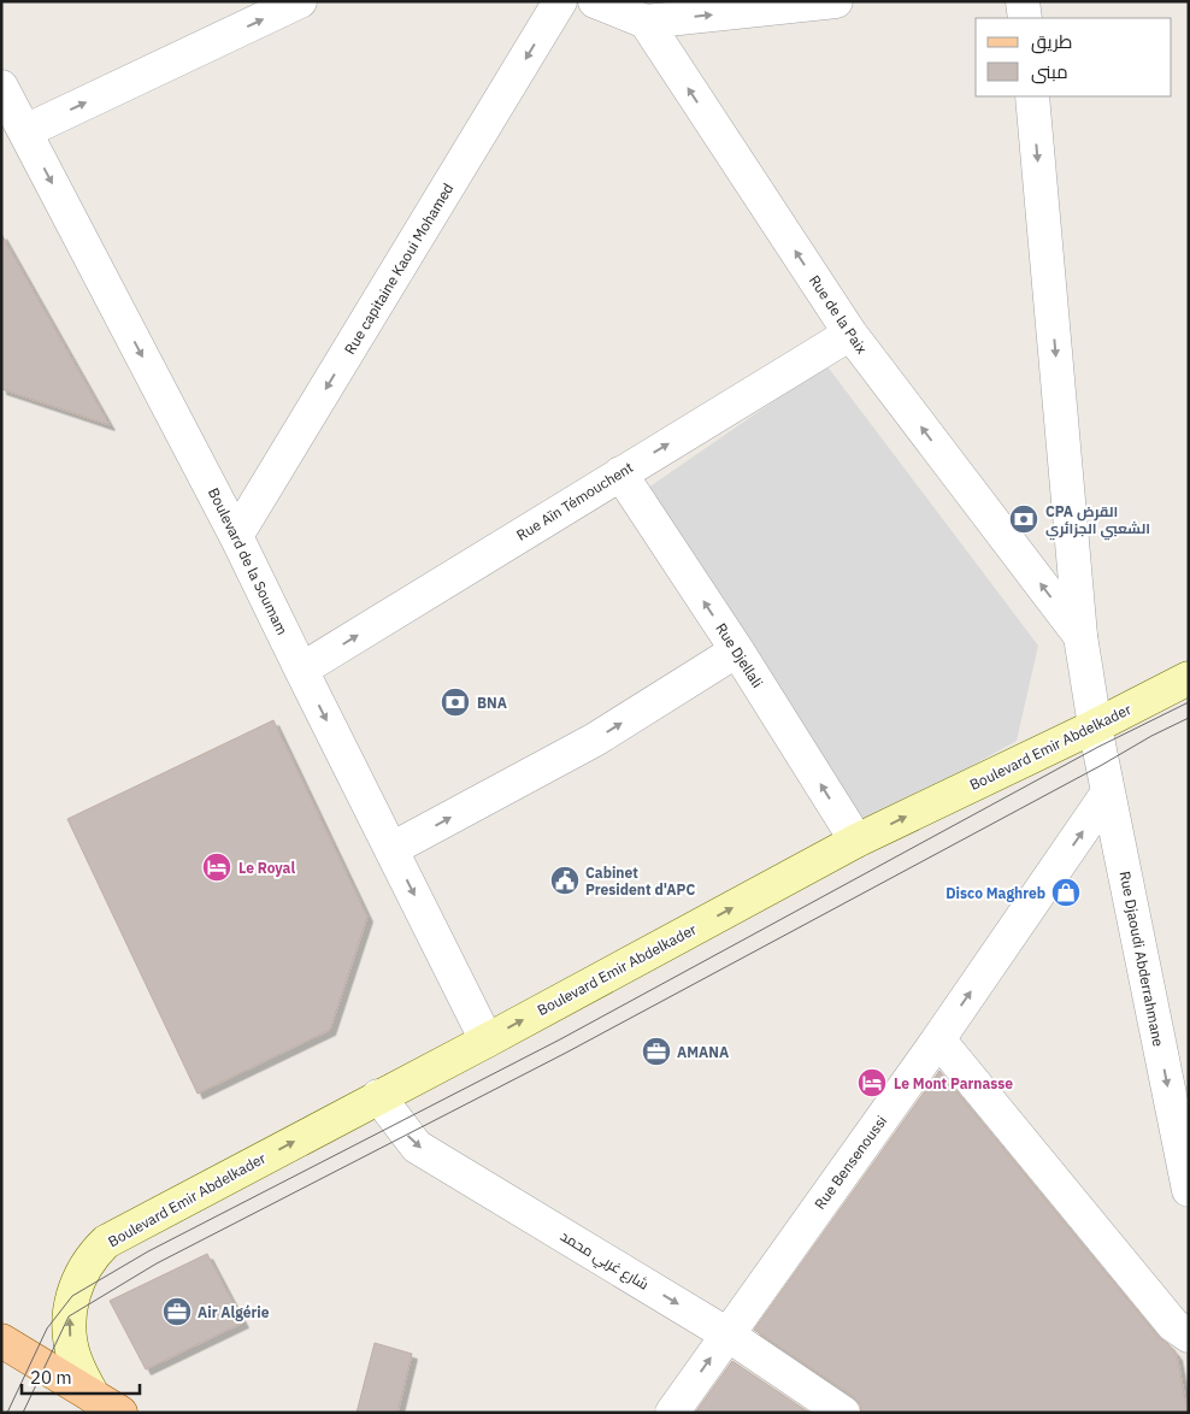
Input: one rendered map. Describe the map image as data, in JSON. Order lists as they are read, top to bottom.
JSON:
{
  "streets": {
    "main road": ["Boulevard Emir Abdelkader"],
    "street": [
      "Rue capitaine Kaoui Mohamed",
      "Rue de la Paix",
      "Rue Aïn Témouchent",
      "Boulevard de la Soumam",
      "Rue Djellali",
      "Rue Djaoudi Abderrahmane",
      "Rue Bensenoussi",
      "شارع غربي محمد"
    ]
  },
  "crossings": [
    ["Rue capitaine Kaoui Mohamed", "Boulevard de la Soumam"],
    ["Rue de la Paix", "Rue Aïn Témouchent"],
    ["Rue Aïn Témouchent", "Boulevard de la Soumam"],
    ["Rue Aïn Témouchent", "Rue Djellali"],
    ["Boulevard de la Soumam", "Boulevard Emir Abdelkader"],
    ["Rue Djellali", "Boulevard Emir Abdelkader"],
    ["Boulevard Emir Abdelkader", "Rue Djaoudi Abderrahmane"],
    ["Boulevard Emir Abdelkader", "شارع غربي محمد"],
    ["Rue Djaoudi Abderrahmane", "Rue Bensenoussi"],
    ["Rue Bensenoussi", "شارع غربي محمد"]
  ],
  "one_way": [
    "Rue capitaine Kaoui Mohamed",
    "Rue de la Paix",
    "Boulevard de la Soumam",
    "Rue Djellali",
    "Boulevard Emir Abdelkader",
    "Rue Djaoudi Abderrahmane",
    "Rue Bensenoussi",
    "شارع غربي محمد"
  ],
  "places": {
    "bank": ["CPA القرض الشعبي الجزائري", "BNA"],
    "hotel": ["Le Royal", "Le Mont Parnasse"],
    "public building": ["Cabinet President d'APC"],
    "shop": ["Disco Maghreb"],
    "office": ["AMANA", "Air Algérie"]
  },
  "legend": ["طريق", "مبنى"],
  "scale_bar": "20 m"
}
